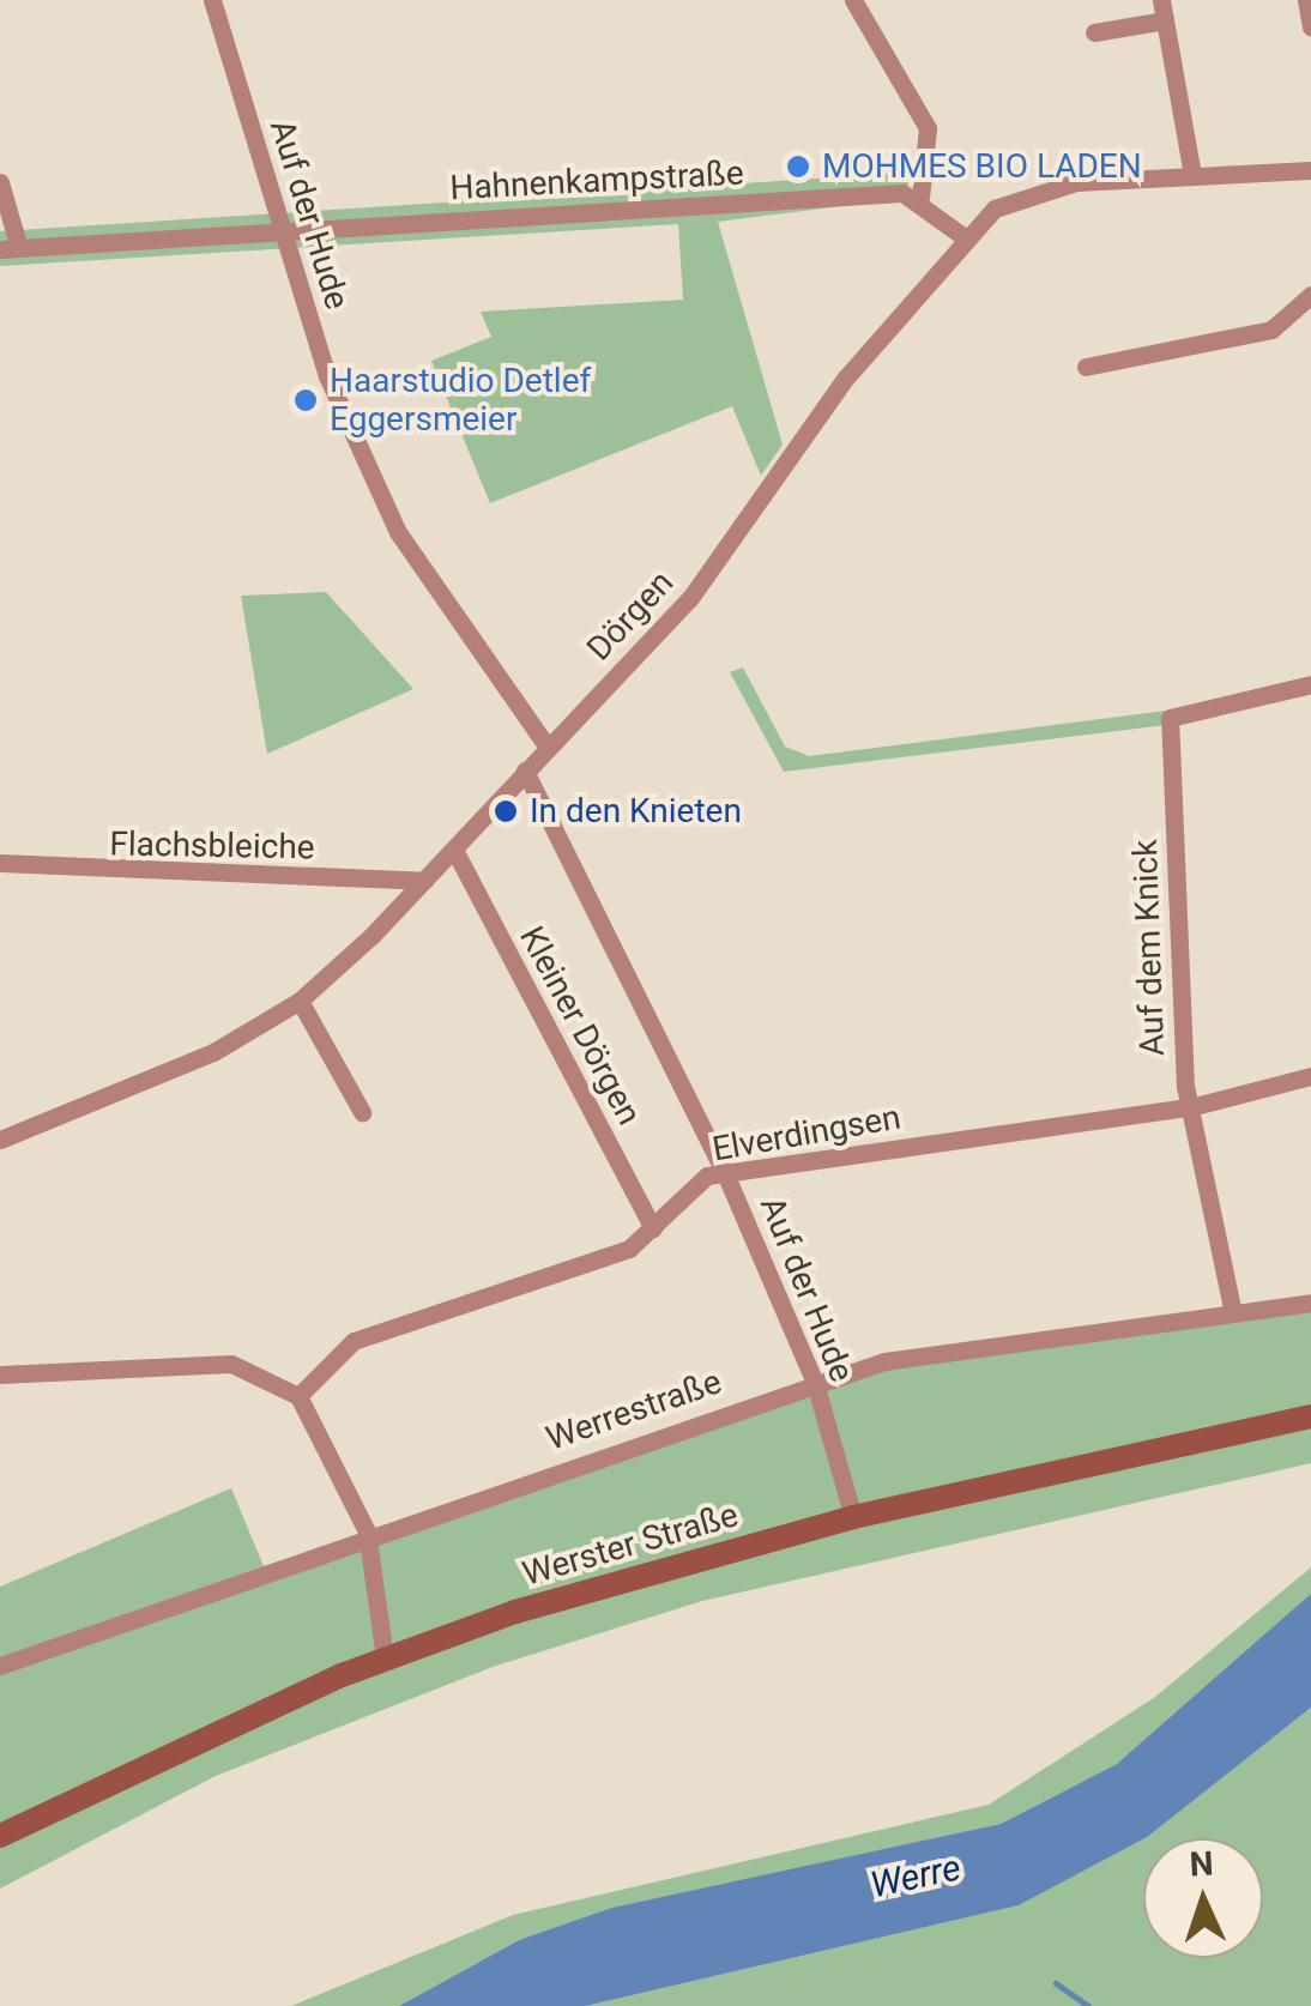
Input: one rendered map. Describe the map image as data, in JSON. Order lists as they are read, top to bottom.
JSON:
{
  "streets": {
    "main road": ["Werster Straße"],
    "street": [
      "Hahnenkampstraße",
      "Auf der Hude",
      "Dörgen",
      "Flachsbleiche",
      "Auf dem Knick",
      "Kleiner Dörgen",
      "Elverdingsen",
      "Werrestraße"
    ]
  },
  "crossings": [
    ["Hahnenkampstraße", "Auf der Hude"],
    ["Auf der Hude", "Dörgen"],
    ["Auf der Hude", "Elverdingsen"],
    ["Auf der Hude", "Werrestraße"],
    ["Auf der Hude", "Werster Straße"],
    ["Dörgen", "Flachsbleiche"],
    ["Dörgen", "Kleiner Dörgen"],
    ["Auf dem Knick", "Elverdingsen"],
    ["Auf dem Knick", "Werrestraße"],
    ["Kleiner Dörgen", "Elverdingsen"]
  ],
  "water": ["Werre"],
  "places": ["MOHMES BIO LADEN", "Haarstudio Detlef Eggersmeier", "In den Knieten"],
  "north": "top"
}
